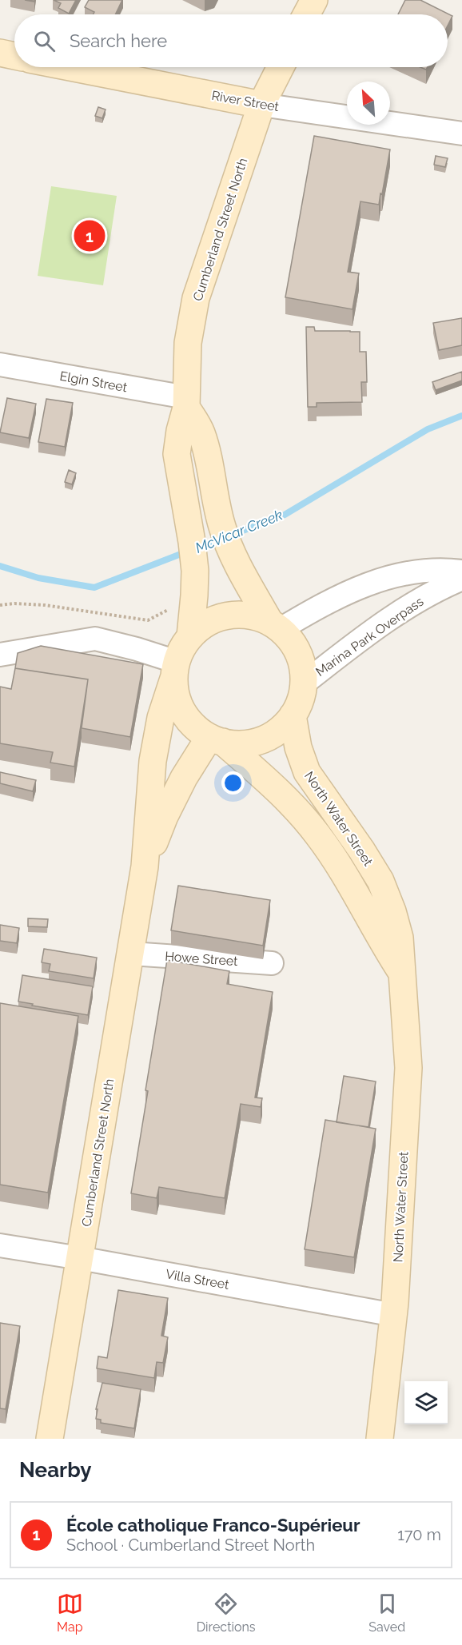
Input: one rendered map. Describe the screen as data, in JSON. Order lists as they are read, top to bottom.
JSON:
{
  "streets": {
    "main road": ["River Street", "Cumberland Street North", "North Water Street"],
    "street": [
      "Elgin Street",
      "Marina Park Overpass",
      "Howe Street",
      "Villa Street"
    ]
  },
  "crossings": [
    ["River Street", "Cumberland Street North"],
    ["Cumberland Street North", "Elgin Street"],
    ["Cumberland Street North", "Marina Park Overpass"],
    ["Cumberland Street North", "North Water Street"],
    ["Cumberland Street North", "Howe Street"],
    ["Cumberland Street North", "Villa Street"],
    ["Marina Park Overpass", "North Water Street"],
    ["North Water Street", "Villa Street"]
  ],
  "water": ["McVicar Creek"],
  "north": "top left",
  "page": {
    "search": "Search here",
    "pins": "1",
    "heading": "Nearby",
    "list": [
      {
        "mark": "1",
        "name": "École catholique Franco-Supérieur",
        "note": "School · Cumberland Street North",
        "value": "170 m"
      }
    ],
    "nav": ["Map", "Directions", "Saved"]
  }
}
